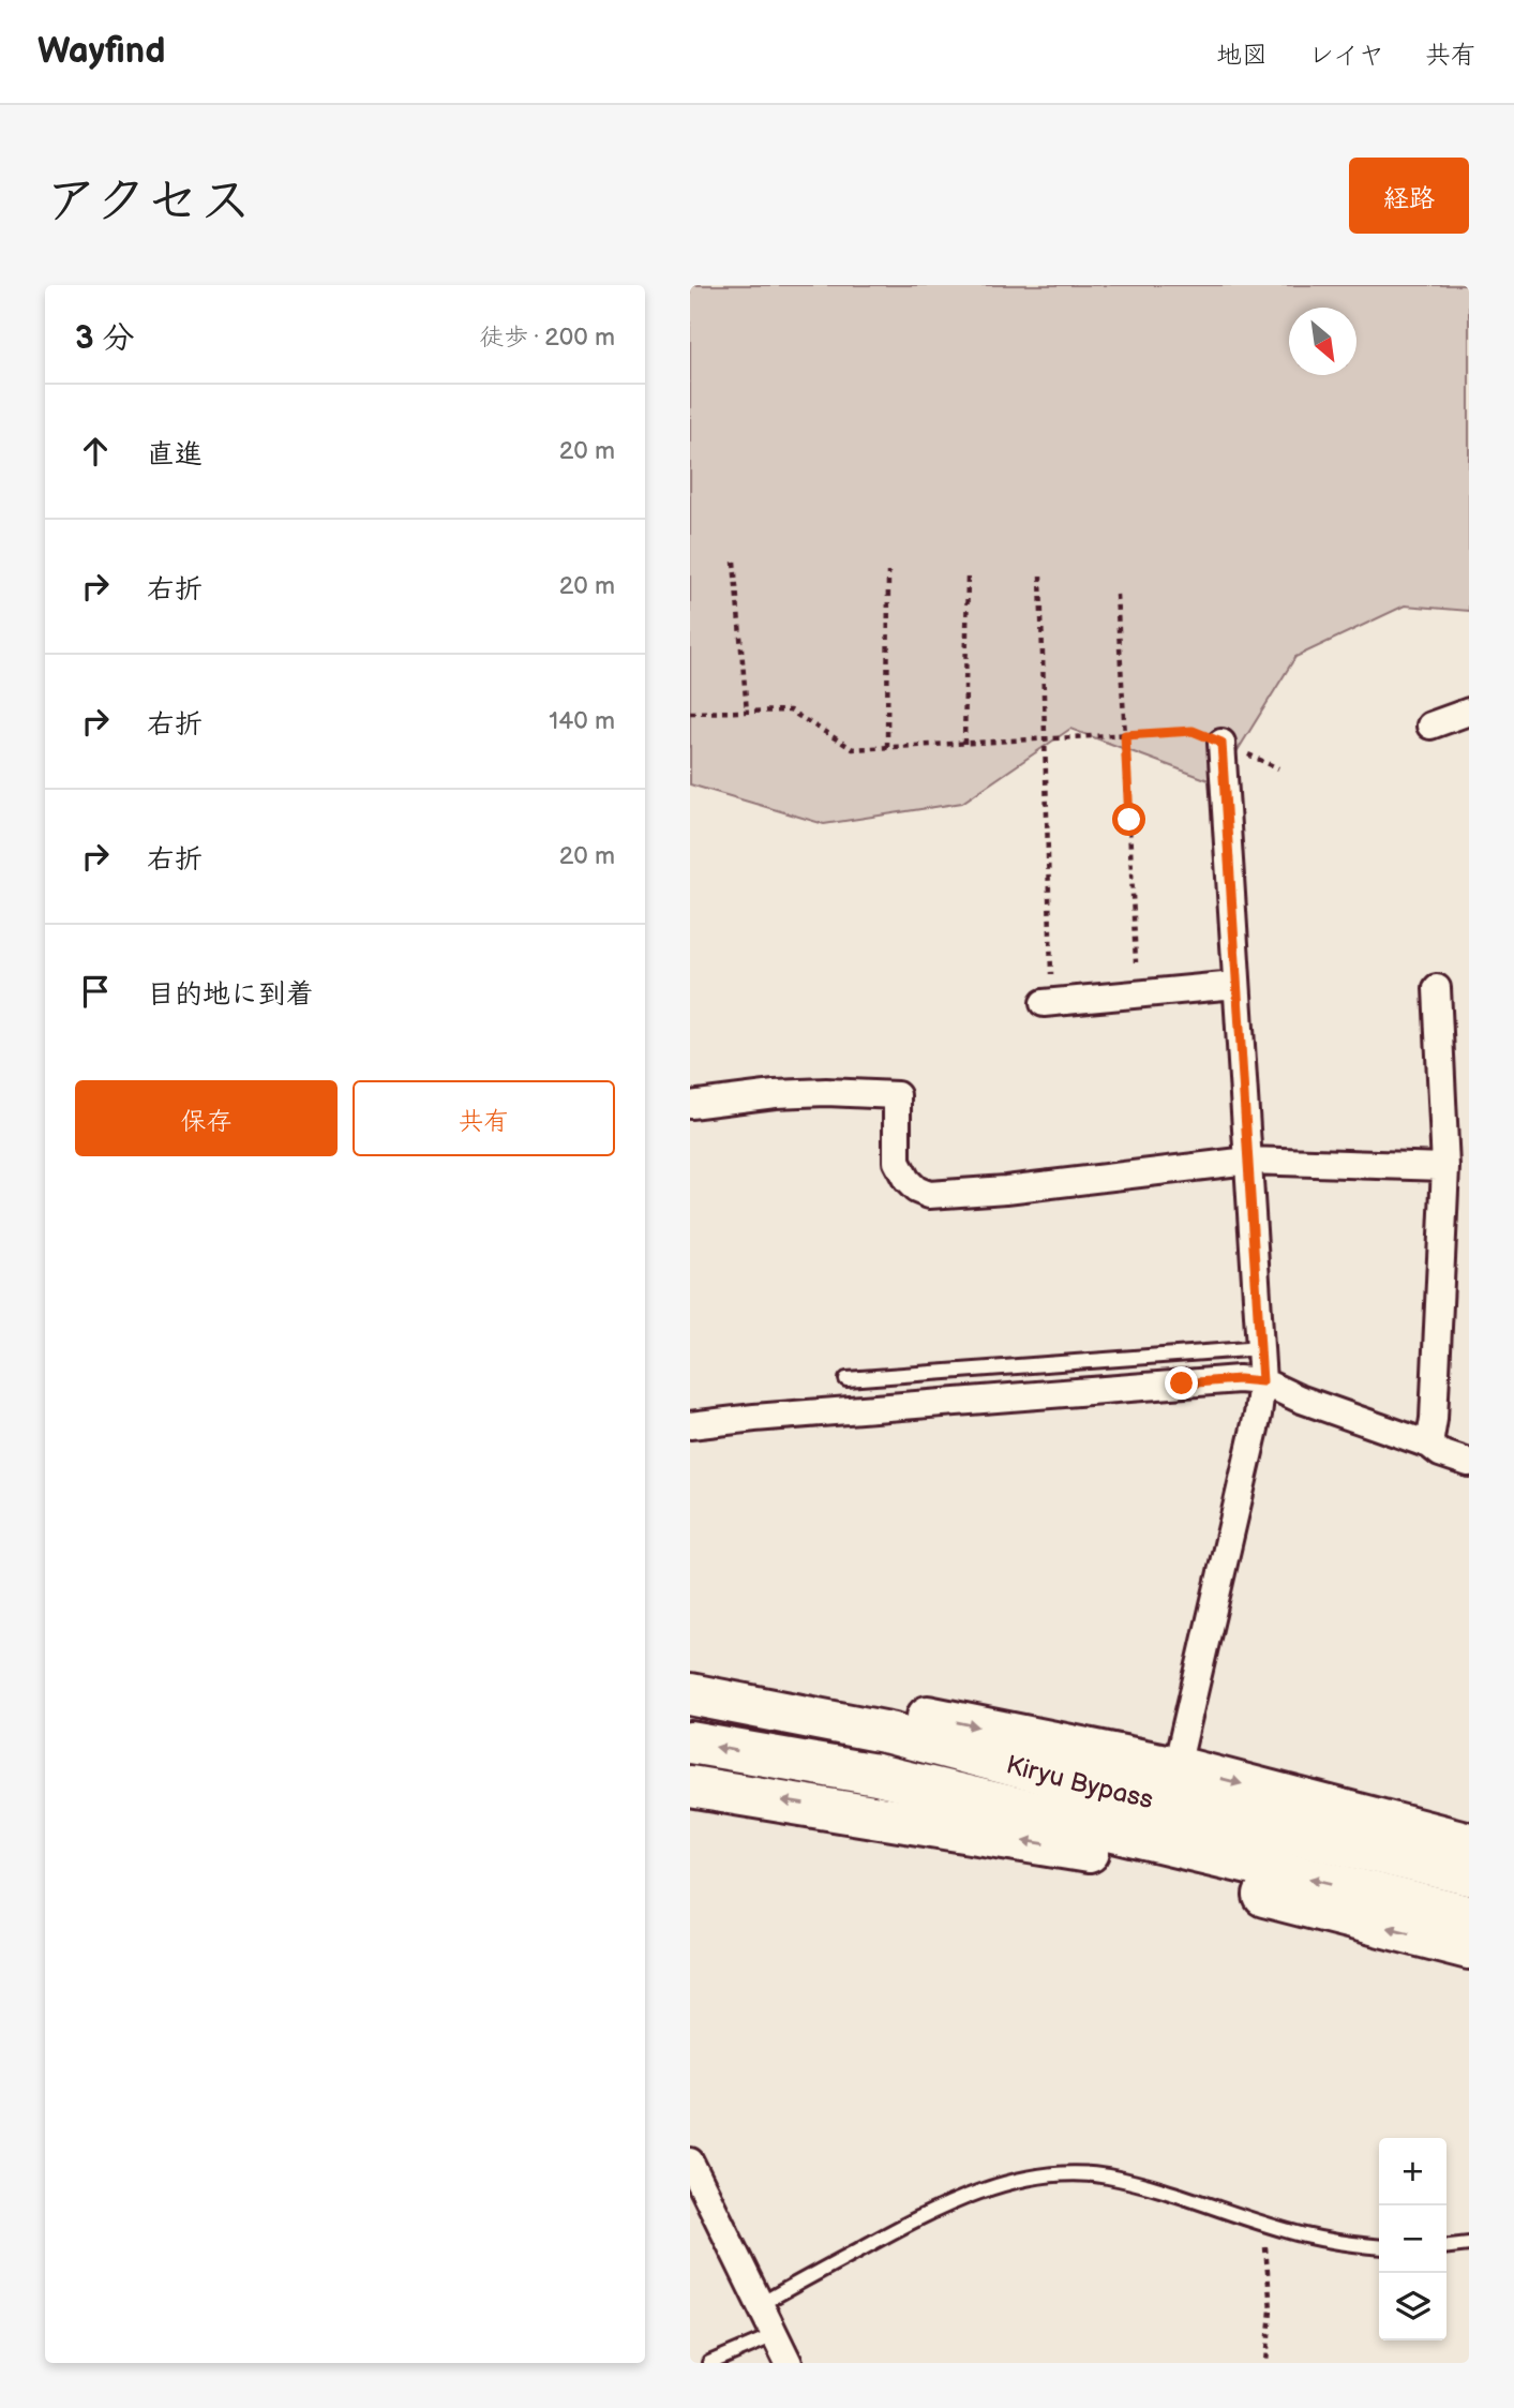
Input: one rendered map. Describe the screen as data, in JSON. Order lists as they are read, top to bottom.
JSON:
{
  "streets": {
    "highway": ["Kiryu Bypass"]
  },
  "north": "bottom right",
  "page": {
    "header": "Wayfind",
    "nav": ["地図", "レイヤ", "共有"],
    "title": "アクセス",
    "buttons": [
      "経路",
      ["保存", "共有"]
    ],
    "heading": ["3 分", "徒歩 · 200 m"],
    "list": [
      ["直進", "20 m"],
      ["右折", "20 m"],
      ["右折", "140 m"],
      ["右折", "20 m"],
      "目的地に到着"
    ],
    "map_buttons": ["+", "−"]
  }
}
